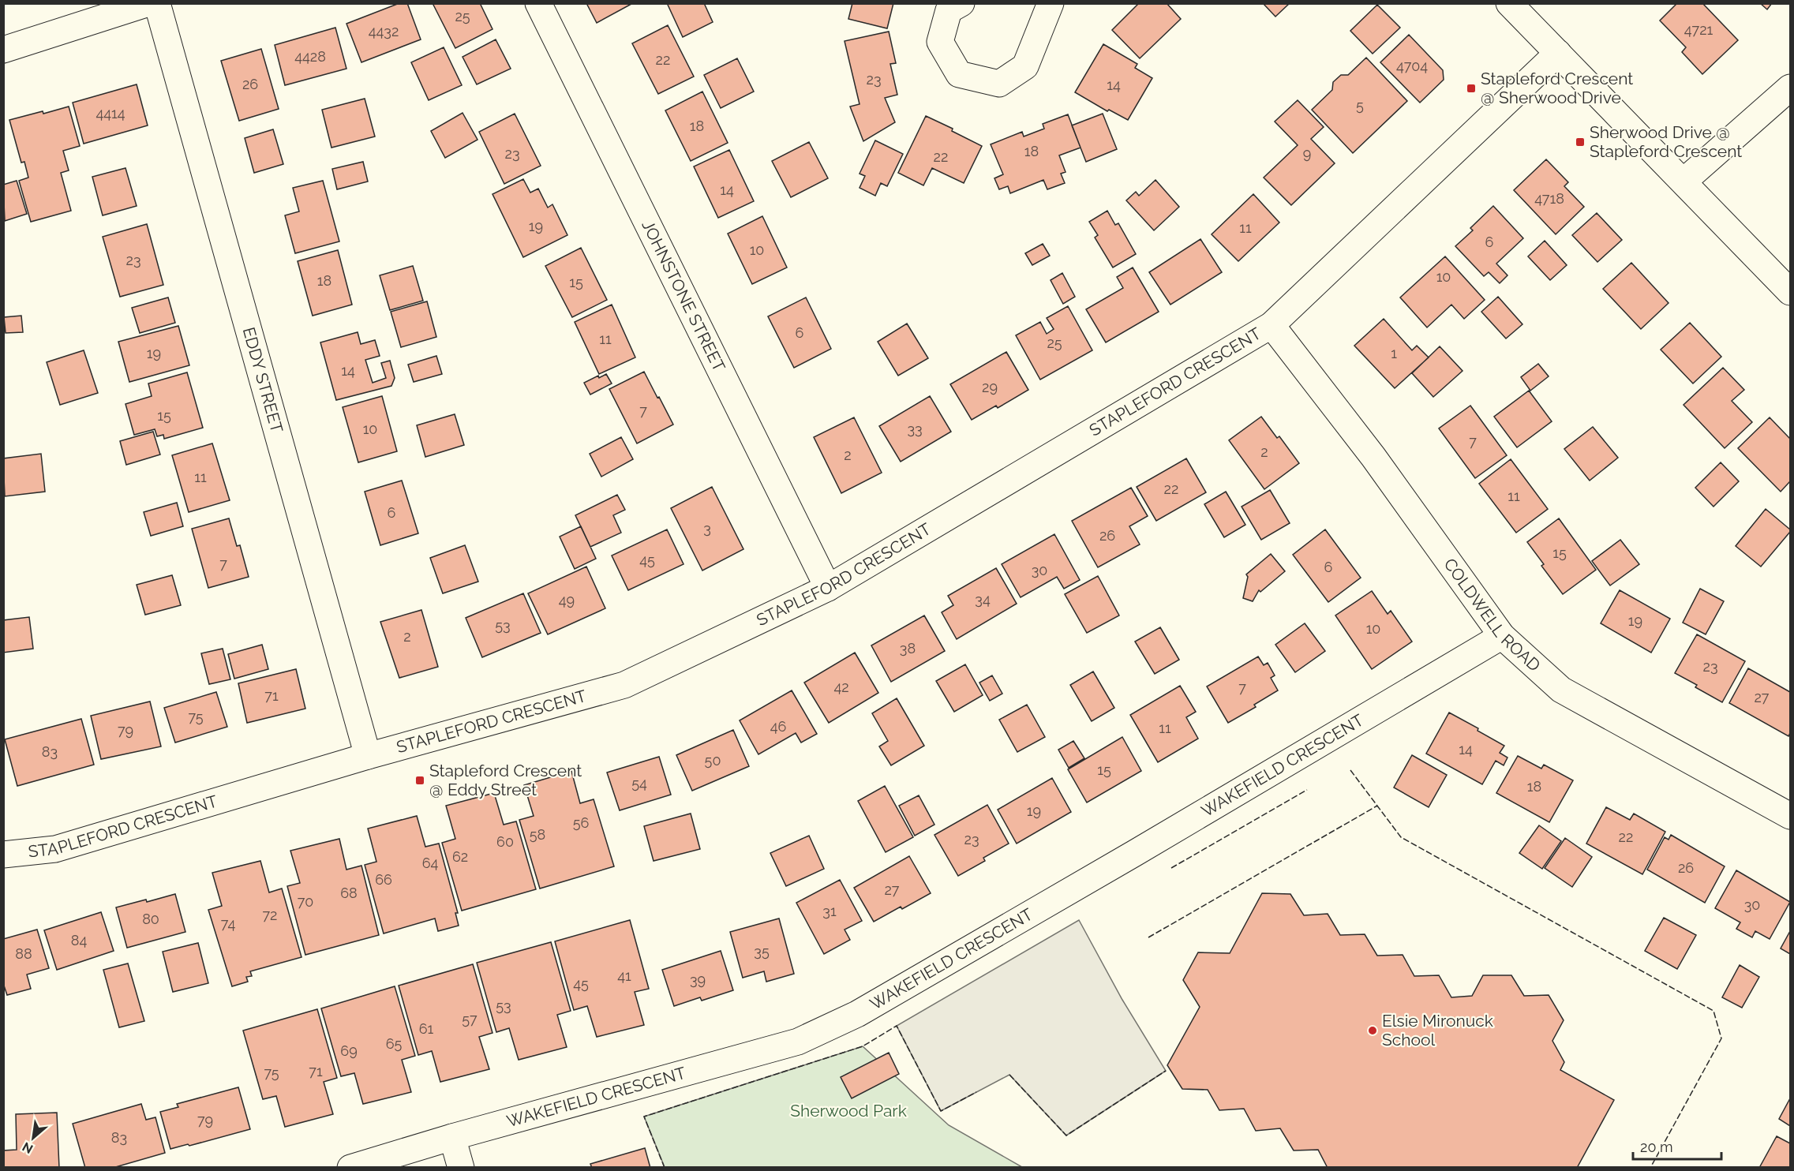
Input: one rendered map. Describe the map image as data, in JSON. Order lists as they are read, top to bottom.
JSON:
{
  "streets": {
    "street": [
      "JOHNSTONE STREET",
      "EDDY STREET",
      "STAPLEFORD CRESCENT",
      "COLDWELL ROAD",
      "WAKEFIELD CRESCENT"
    ]
  },
  "crossings": [
    ["JOHNSTONE STREET", "STAPLEFORD CRESCENT"],
    ["EDDY STREET", "STAPLEFORD CRESCENT"],
    ["STAPLEFORD CRESCENT", "COLDWELL ROAD"],
    ["COLDWELL ROAD", "WAKEFIELD CRESCENT"]
  ],
  "parks": ["Sherwood Park"],
  "places": {
    "transit": ["Stapleford Crescent @ Sherwood Drive", "Sherwood Drive @ Stapleford Crescent", "Stapleford Crescent @ Eddy Street"],
    "other": ["Elsie Mironuck School"]
  },
  "house_numbers": [
    "25",
    "4721",
    "4432",
    "4428",
    "22",
    "4704",
    "23",
    "26",
    "14",
    "5",
    "4414",
    "18",
    "18",
    "23",
    "9",
    "22",
    "14",
    "4718",
    "19",
    "11",
    "6",
    "10",
    "23",
    "10",
    "18",
    "15",
    "6",
    "11",
    "25",
    "19",
    "1",
    "14",
    "29",
    "7",
    "15",
    "10",
    "33",
    "7",
    "2",
    "2",
    "11",
    "22",
    "11",
    "6",
    "3",
    "26",
    "15",
    "45",
    "7",
    "6",
    "30",
    "34",
    "49",
    "19",
    "53",
    "10",
    "2",
    "38",
    "23",
    "42",
    "7",
    "71",
    "27",
    "75",
    "46",
    "11",
    "79",
    "14",
    "83",
    "50",
    "15",
    "54",
    "18",
    "19",
    "56",
    "58",
    "22",
    "23",
    "60",
    "62",
    "64",
    "26",
    "66",
    "27",
    "68",
    "70",
    "30",
    "31",
    "72",
    "80",
    "74",
    "84",
    "35",
    "88",
    "41",
    "39",
    "45",
    "53",
    "57",
    "61",
    "65",
    "69",
    "71",
    "75",
    "79",
    "83"
  ],
  "scale_bar": "20 m",
  "north": "bottom left"
}
